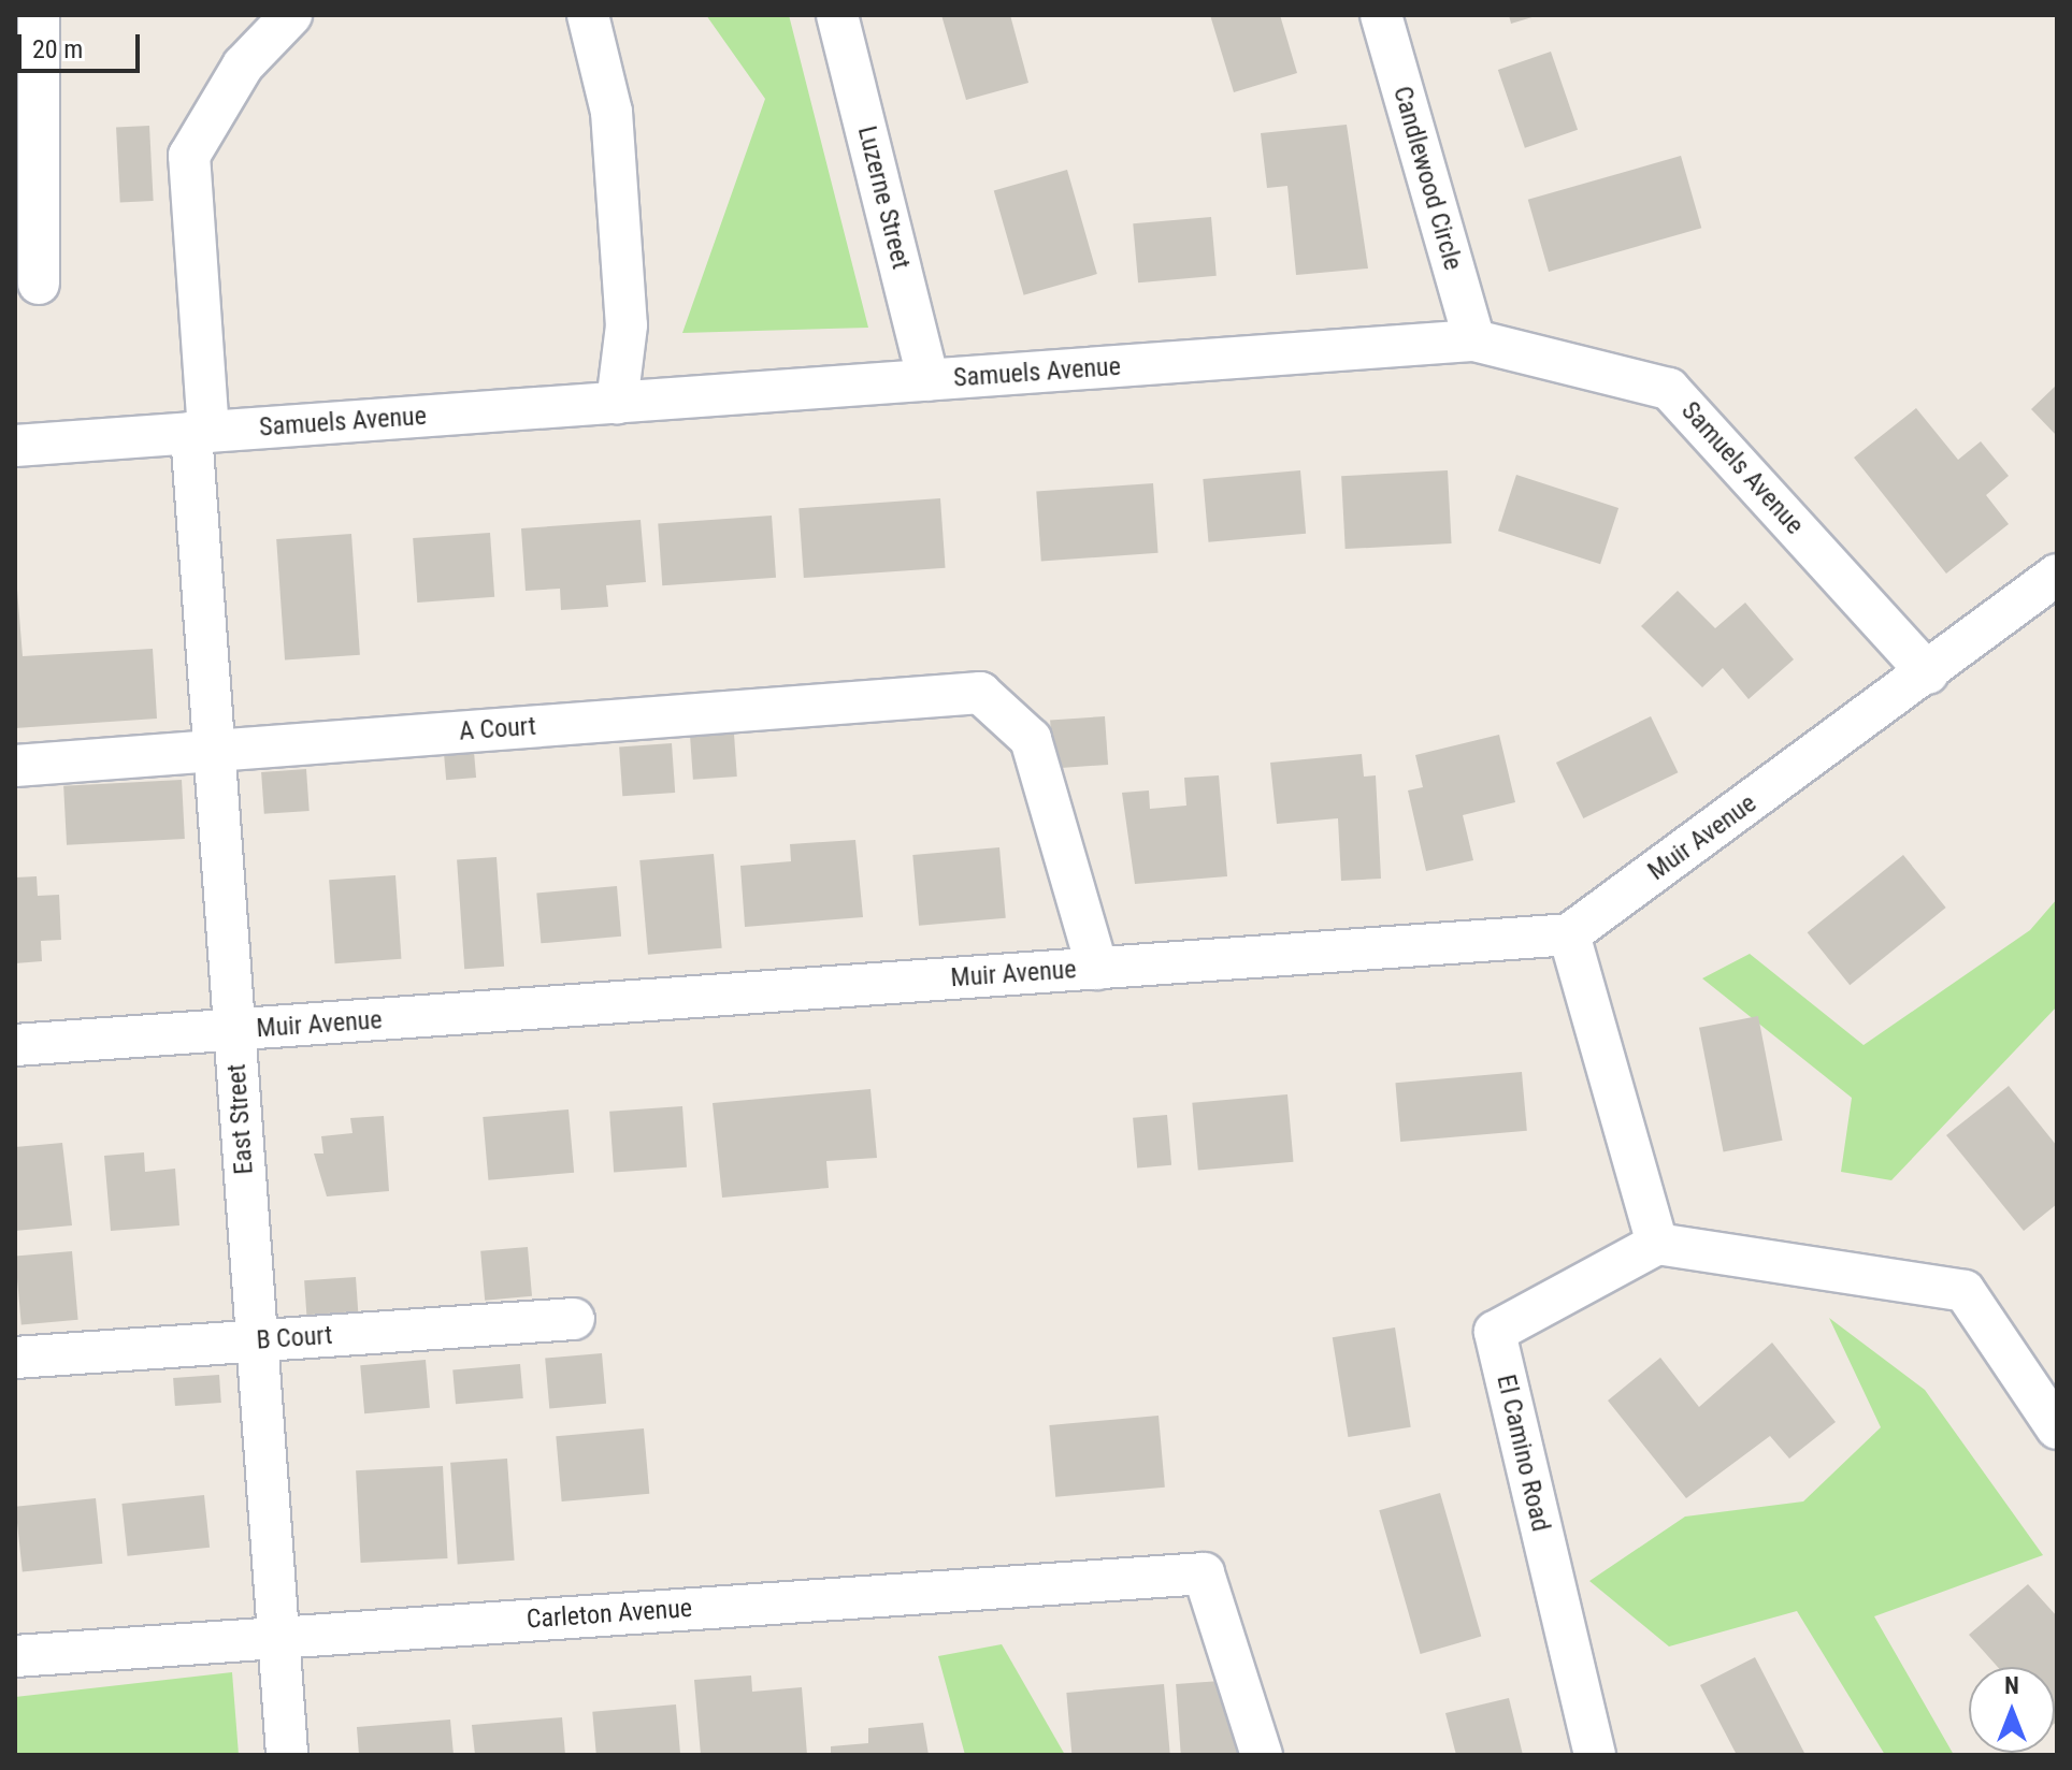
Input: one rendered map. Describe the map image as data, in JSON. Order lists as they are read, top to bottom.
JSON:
{
  "streets": {
    "street": [
      "Candlewood Circle",
      "Luzerne Street",
      "Samuels Avenue",
      "A Court",
      "Muir Avenue",
      "East Street",
      "B Court",
      "El Camino Road",
      "Carleton Avenue"
    ]
  },
  "crossings": [
    ["Candlewood Circle", "Samuels Avenue"],
    ["Luzerne Street", "Samuels Avenue"],
    ["Samuels Avenue", "Muir Avenue"],
    ["Samuels Avenue", "East Street"],
    ["A Court", "Muir Avenue"],
    ["A Court", "East Street"],
    ["Muir Avenue", "East Street"],
    ["East Street", "B Court"],
    ["East Street", "Carleton Avenue"]
  ],
  "scale_bar": "20 m",
  "north": "top"
}
